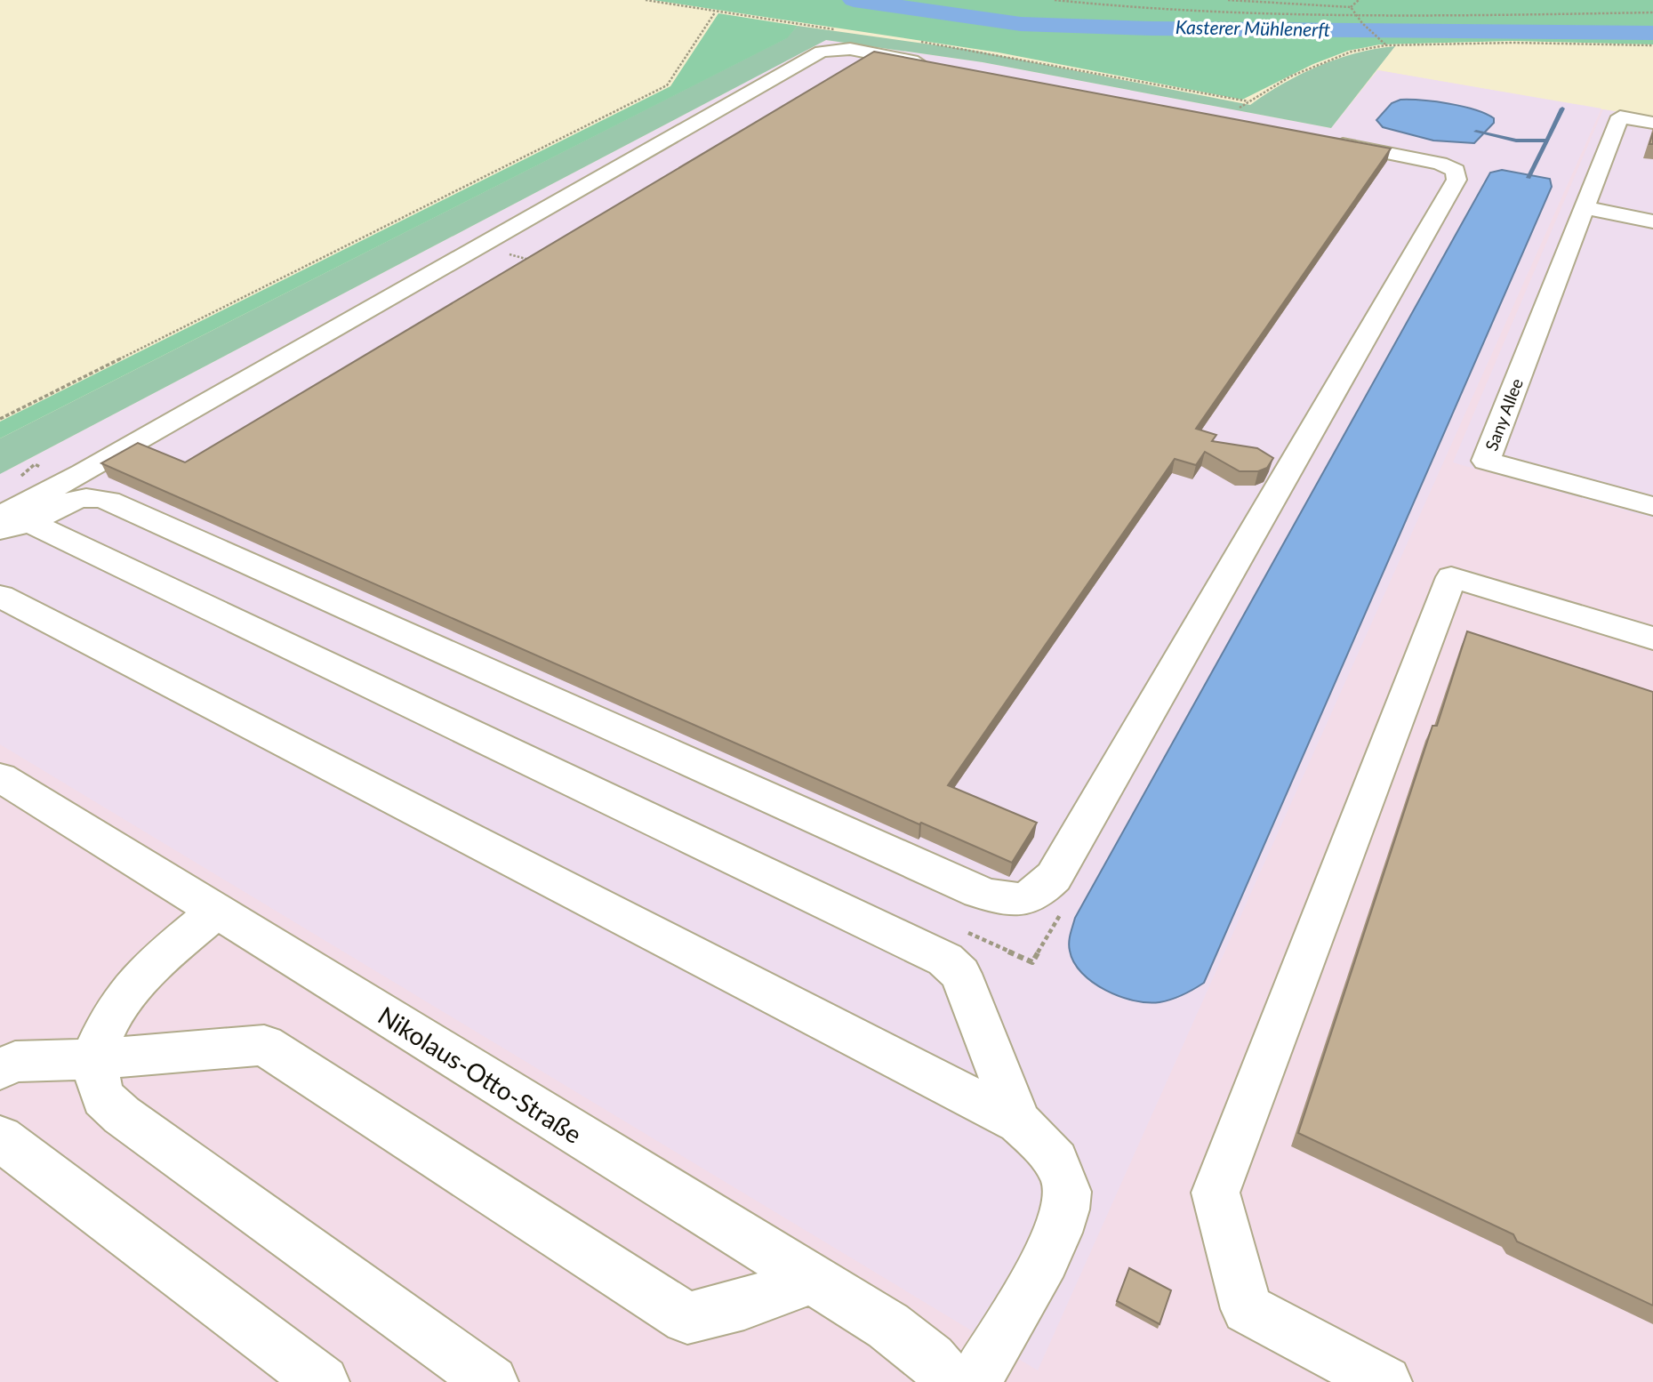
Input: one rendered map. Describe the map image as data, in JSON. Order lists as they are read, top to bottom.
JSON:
{
  "streets": {
    "street": ["Sany Allee", "Nikolaus-Otto-Straße"]
  },
  "water": ["Kasterer Mühlenerft"]
}
